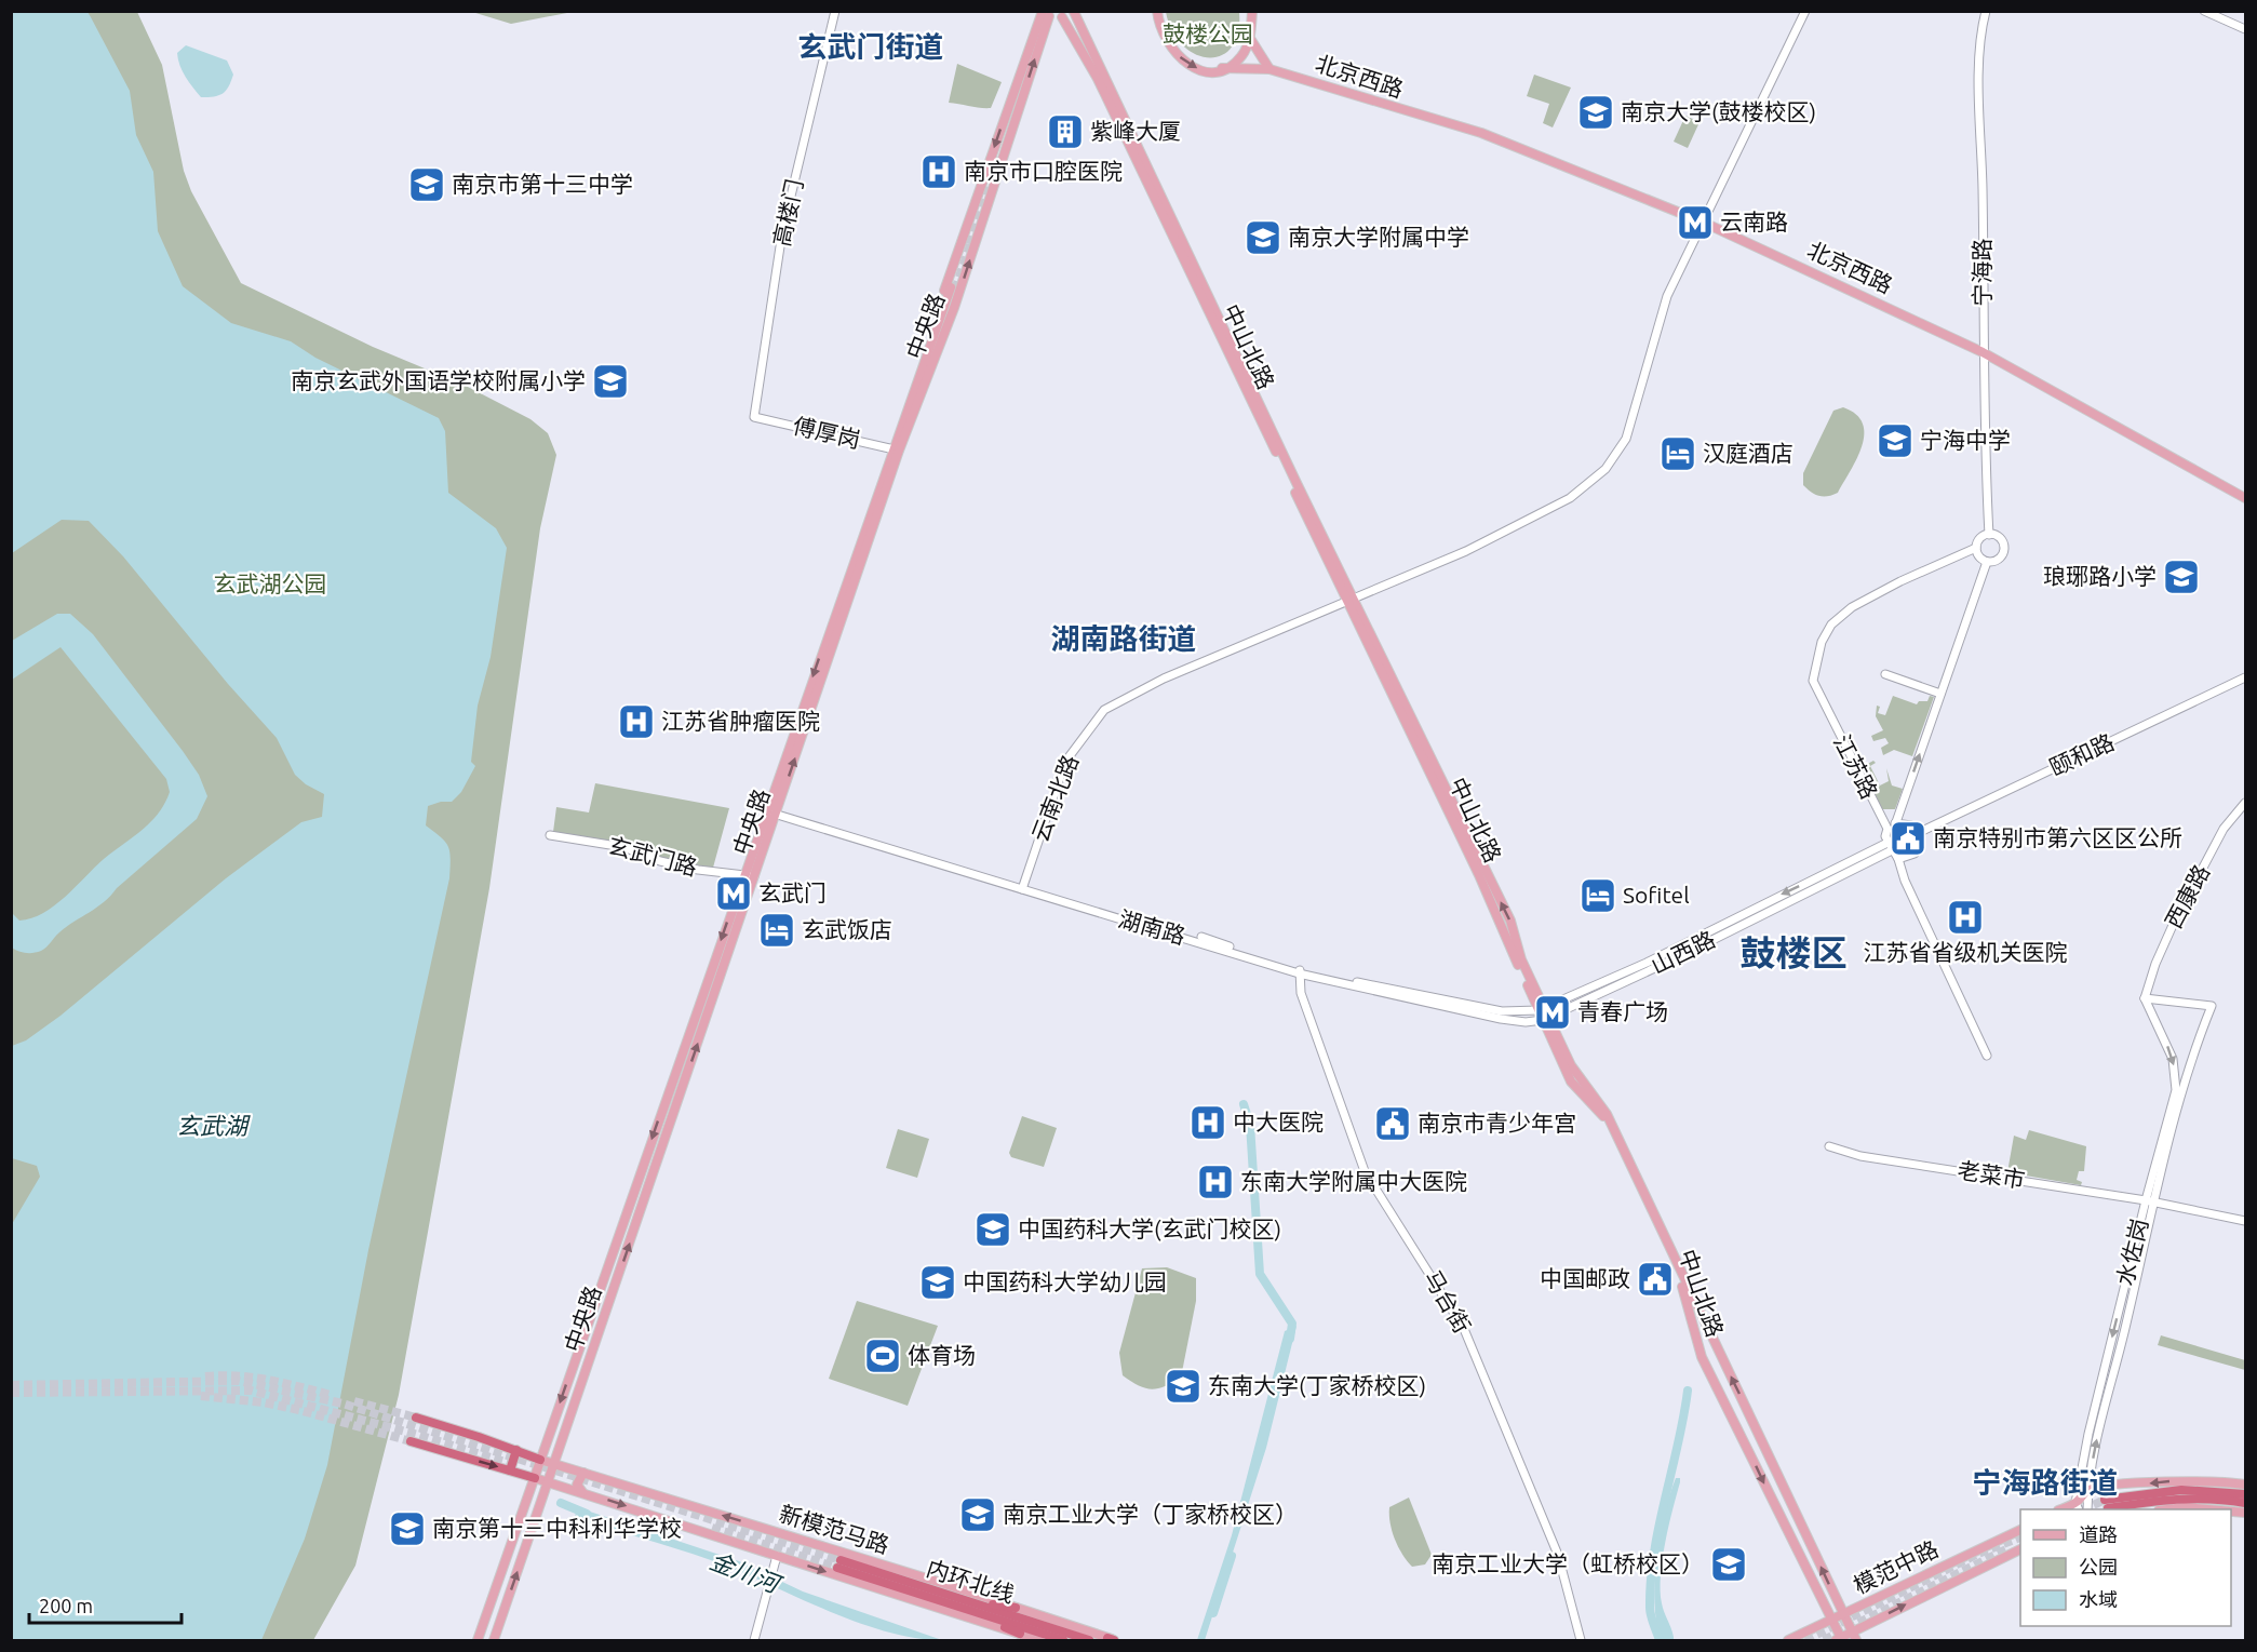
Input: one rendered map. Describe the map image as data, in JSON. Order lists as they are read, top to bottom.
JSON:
{
  "streets": {
    "highway": ["内环北线"],
    "main road": [
      "北京西路",
      "中央路",
      "中山北路",
      "新模范马路",
      "模范中路"
    ],
    "street": [
      "高楼门",
      "宁海路",
      "傅厚岗",
      "颐和路",
      "江苏路",
      "云南北路",
      "玄武门路",
      "西康路",
      "湖南路",
      "山西路",
      "老菜市",
      "水佐岗",
      "马台街"
    ]
  },
  "crossings": [
    ["北京西路", "宁海路"],
    ["高楼门", "傅厚岗"],
    ["宁海路", "江苏路"],
    ["中央路", "傅厚岗"],
    ["中央路", "玄武门路"],
    ["中央路", "湖南路"],
    ["中央路", "新模范马路"],
    ["中山北路", "云南北路"],
    ["中山北路", "湖南路"],
    ["中山北路", "山西路"],
    ["中山北路", "模范中路"],
    ["颐和路", "江苏路"],
    ["颐和路", "山西路"],
    ["江苏路", "山西路"],
    ["云南北路", "湖南路"],
    ["西康路", "水佐岗"],
    ["湖南路", "山西路"],
    ["湖南路", "马台街"],
    ["老菜市", "水佐岗"]
  ],
  "districts": [
    "玄武门街道",
    "湖南路街道",
    "鼓楼区",
    "宁海路街道"
  ],
  "water": ["玄武湖", "金川河"],
  "parks": ["鼓楼公园", "玄武湖公园"],
  "places": {
    "school or university": [
      "南京大学(鼓楼校区)",
      "南京市第十三中学",
      "南京大学附属中学",
      "南京玄武外国语学校附属小学",
      "宁海中学",
      "琅琊路小学",
      "中国药科大学(玄武门校区)",
      "中国药科大学幼儿园",
      "东南大学(丁家桥校区)",
      "南京工业大学（丁家桥校区）",
      "南京第十三中科利华学校",
      "南京工业大学（虹桥校区）"
    ],
    "building": ["紫峰大厦"],
    "hospital": [
      "南京市口腔医院",
      "江苏省肿瘤医院",
      "江苏省省级机关医院",
      "中大医院",
      "东南大学附属中大医院"
    ],
    "metro station": ["云南路", "玄武门", "青春广场"],
    "hotel": ["汉庭酒店", "Sofitel", "玄武饭店"],
    "public building": ["南京特别市第六区区公所", "南京市青少年宫", "中国邮政"],
    "sports": ["体育场"]
  },
  "legend": ["道路", "公园", "水域"],
  "scale_bar": "200 m"
}
